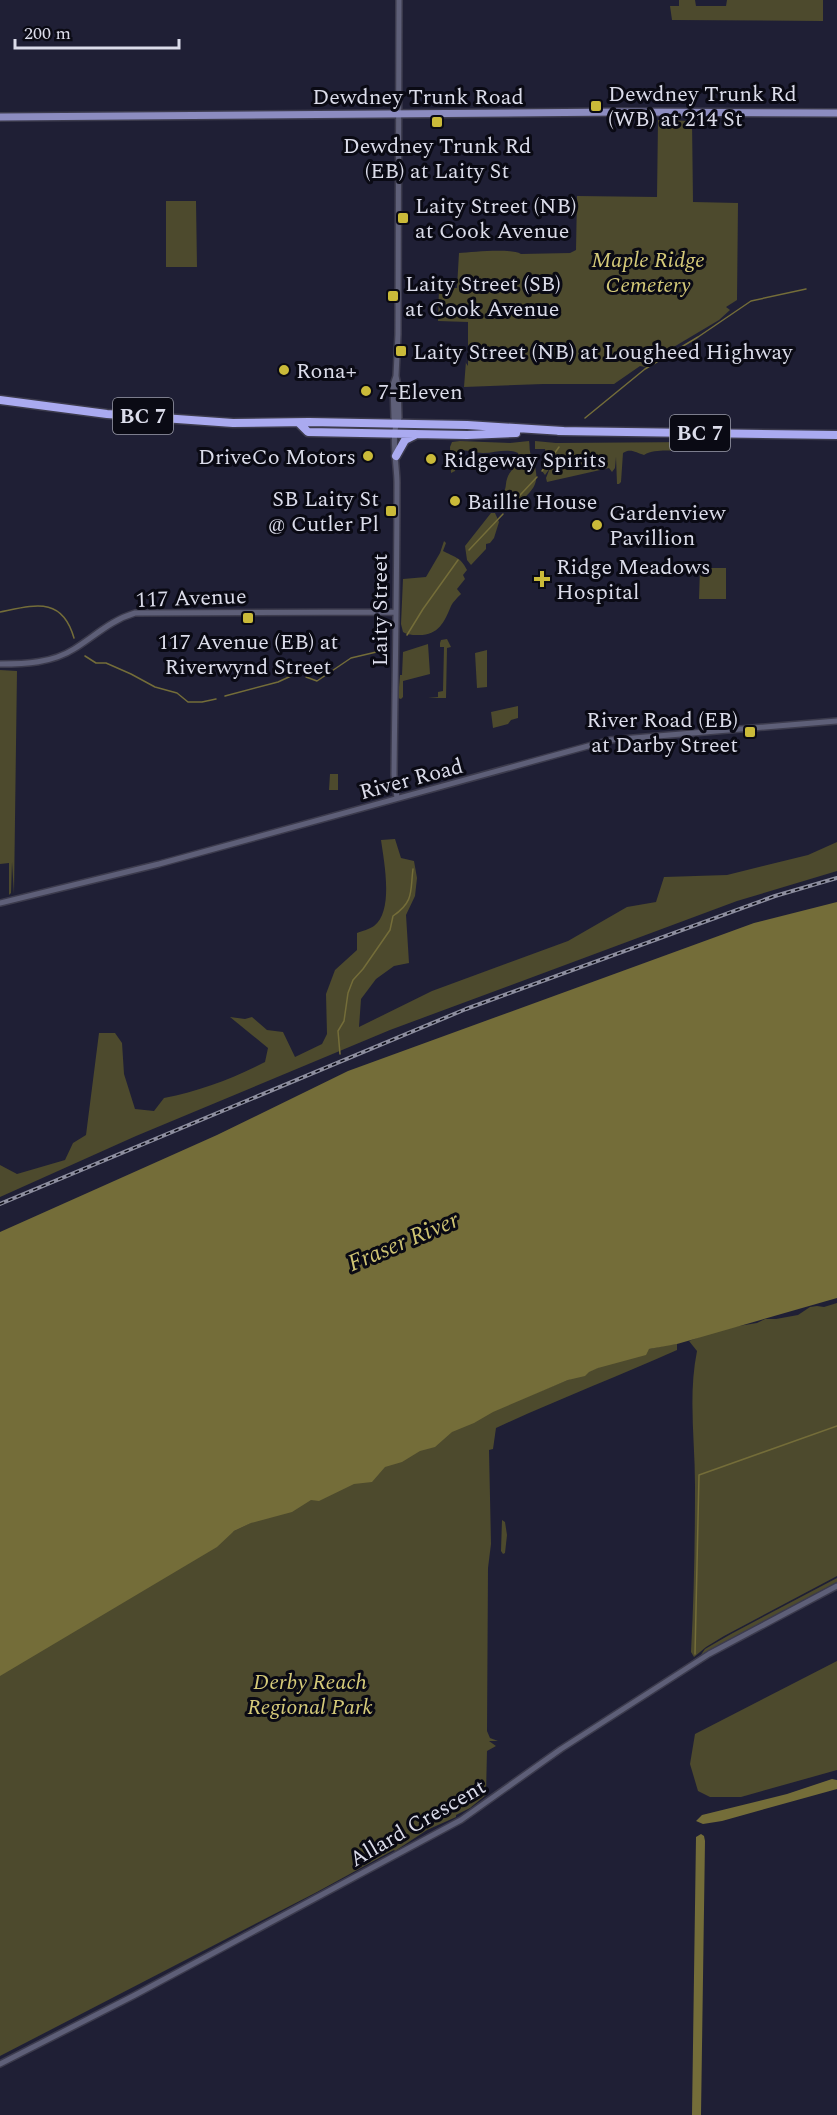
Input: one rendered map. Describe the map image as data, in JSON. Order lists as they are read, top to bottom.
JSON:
{
  "streets": {
    "highway": ["BC 7"],
    "main road": ["Dewdney Trunk Road"],
    "street": [
      "117 Avenue",
      "Laity Street",
      "River Road",
      "Allard Crescent"
    ]
  },
  "crossings": [
    ["Dewdney Trunk Road", "Laity Street"],
    ["BC 7", "Laity Street"],
    ["117 Avenue", "Laity Street"],
    ["Laity Street", "River Road"]
  ],
  "water": ["Fraser River"],
  "parks": ["Maple Ridge Cemetery", "Derby Reach Regional Park"],
  "places": {
    "transit": [
      "Dewdney Trunk Rd (WB) at 214 St",
      "Dewdney Trunk Rd (EB) at Laity St",
      "Laity Street (NB) at Cook Avenue",
      "Laity Street (SB) at Cook Avenue",
      "Laity Street (NB) at Lougheed Highway",
      "SB Laity St @ Cutler Pl",
      "117 Avenue (EB) at Riverwynd Street",
      "River Road (EB) at Darby Street"
    ],
    "other": [
      "Rona+",
      "7-Eleven",
      "DriveCo Motors",
      "Ridgeway Spirits",
      "Baillie House",
      "Gardenview Pavillion"
    ],
    "health": ["Ridge Meadows Hospital"]
  },
  "scale_bar": "200 m"
}
